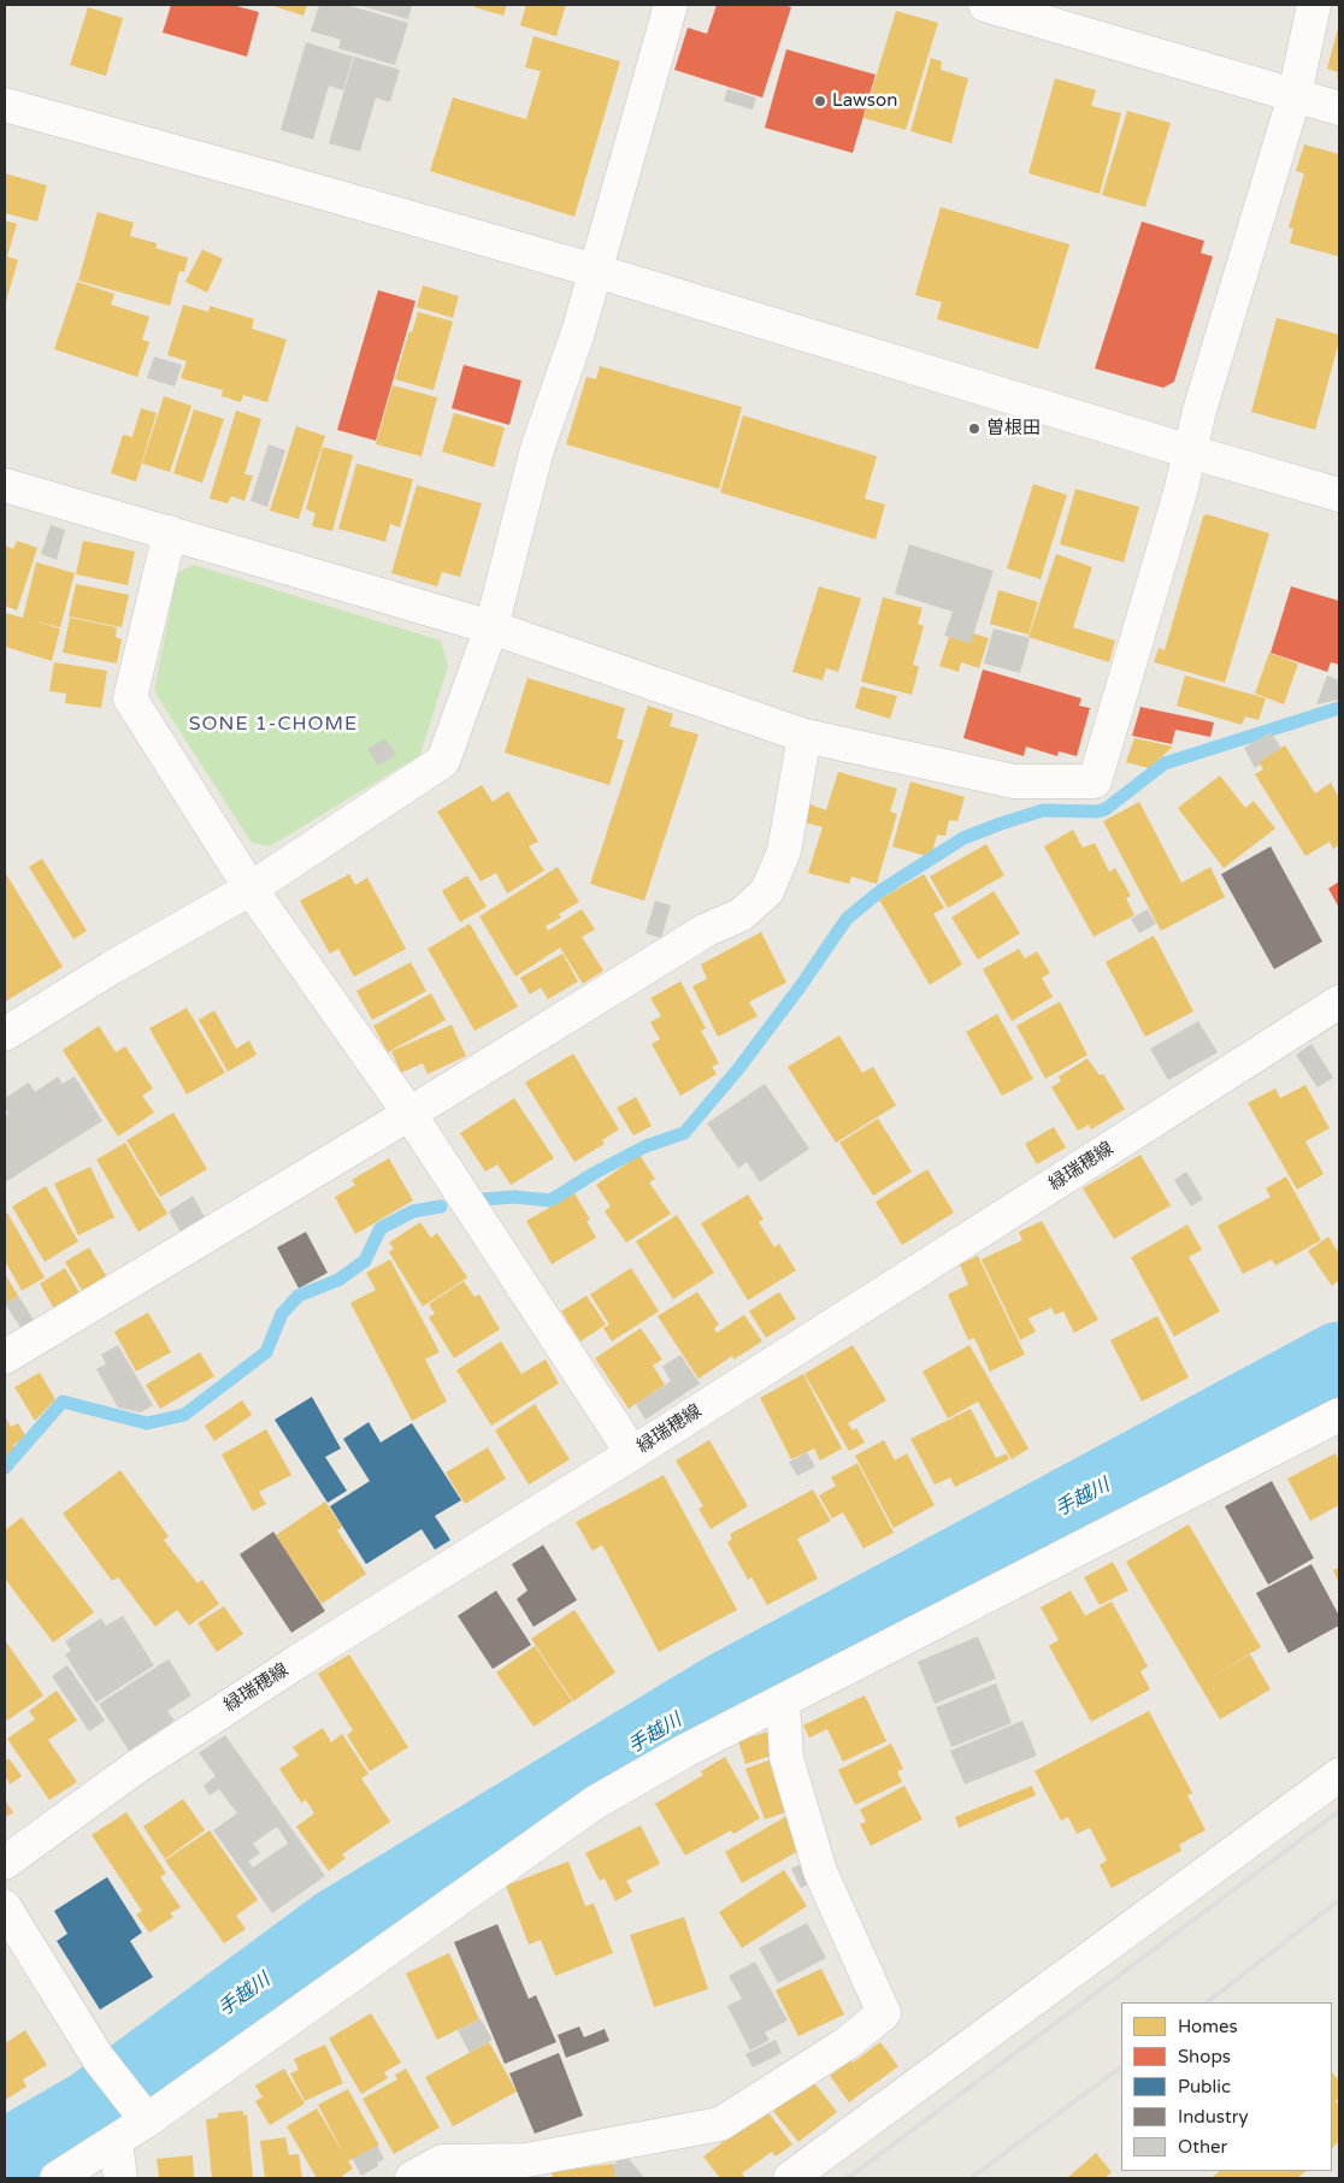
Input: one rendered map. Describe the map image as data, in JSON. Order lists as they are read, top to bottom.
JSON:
{
  "streets": {
    "street": ["緑瑞穂線"]
  },
  "districts": ["SONE 1-CHOME"],
  "water": ["手越川"],
  "places": ["Lawson", "曽根田"],
  "legend": [
    "Homes",
    "Shops",
    "Public",
    "Industry",
    "Other"
  ]
}
